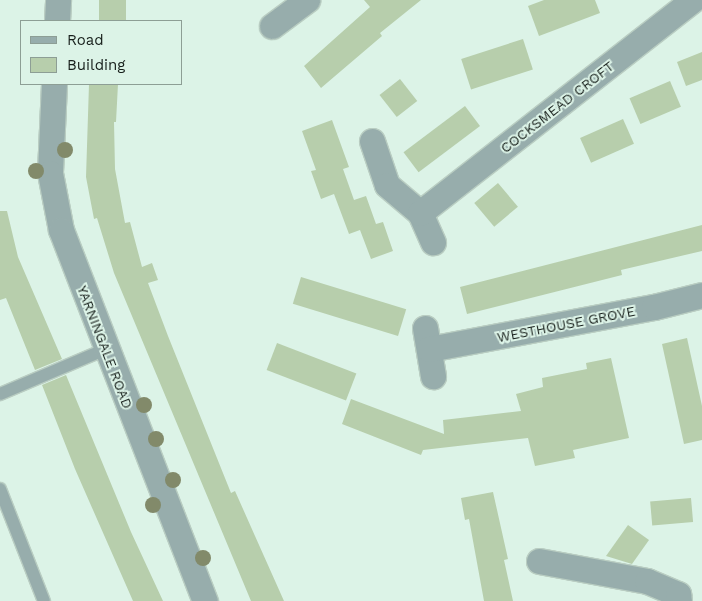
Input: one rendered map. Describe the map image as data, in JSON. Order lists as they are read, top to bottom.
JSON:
{
  "streets": {
    "street": ["COCKSMEAD CROFT", "WESTHOUSE GROVE", "YARNINGALE ROAD"]
  },
  "legend": ["Road", "Building"]
}
